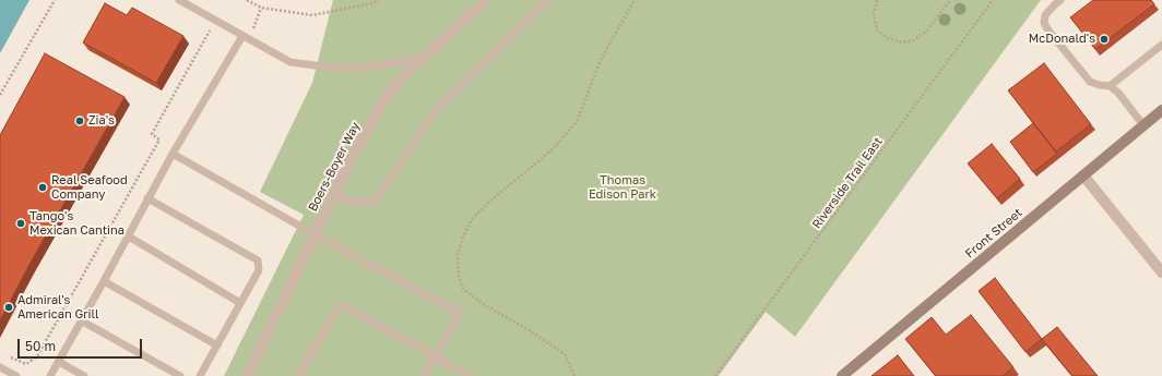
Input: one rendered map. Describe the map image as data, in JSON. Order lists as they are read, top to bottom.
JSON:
{
  "streets": {
    "main road": ["Front Street"],
    "street": ["Boers-Boyer Way"],
    "path": ["Riverside Trail East"]
  },
  "parks": ["Thomas Edison Park"],
  "places": [
    "McDonald's",
    "Zia's",
    "Real Seafood Company",
    "Tango's Mexican Cantina",
    "Admiral's American Grill"
  ],
  "scale_bar": "50 m"
}
